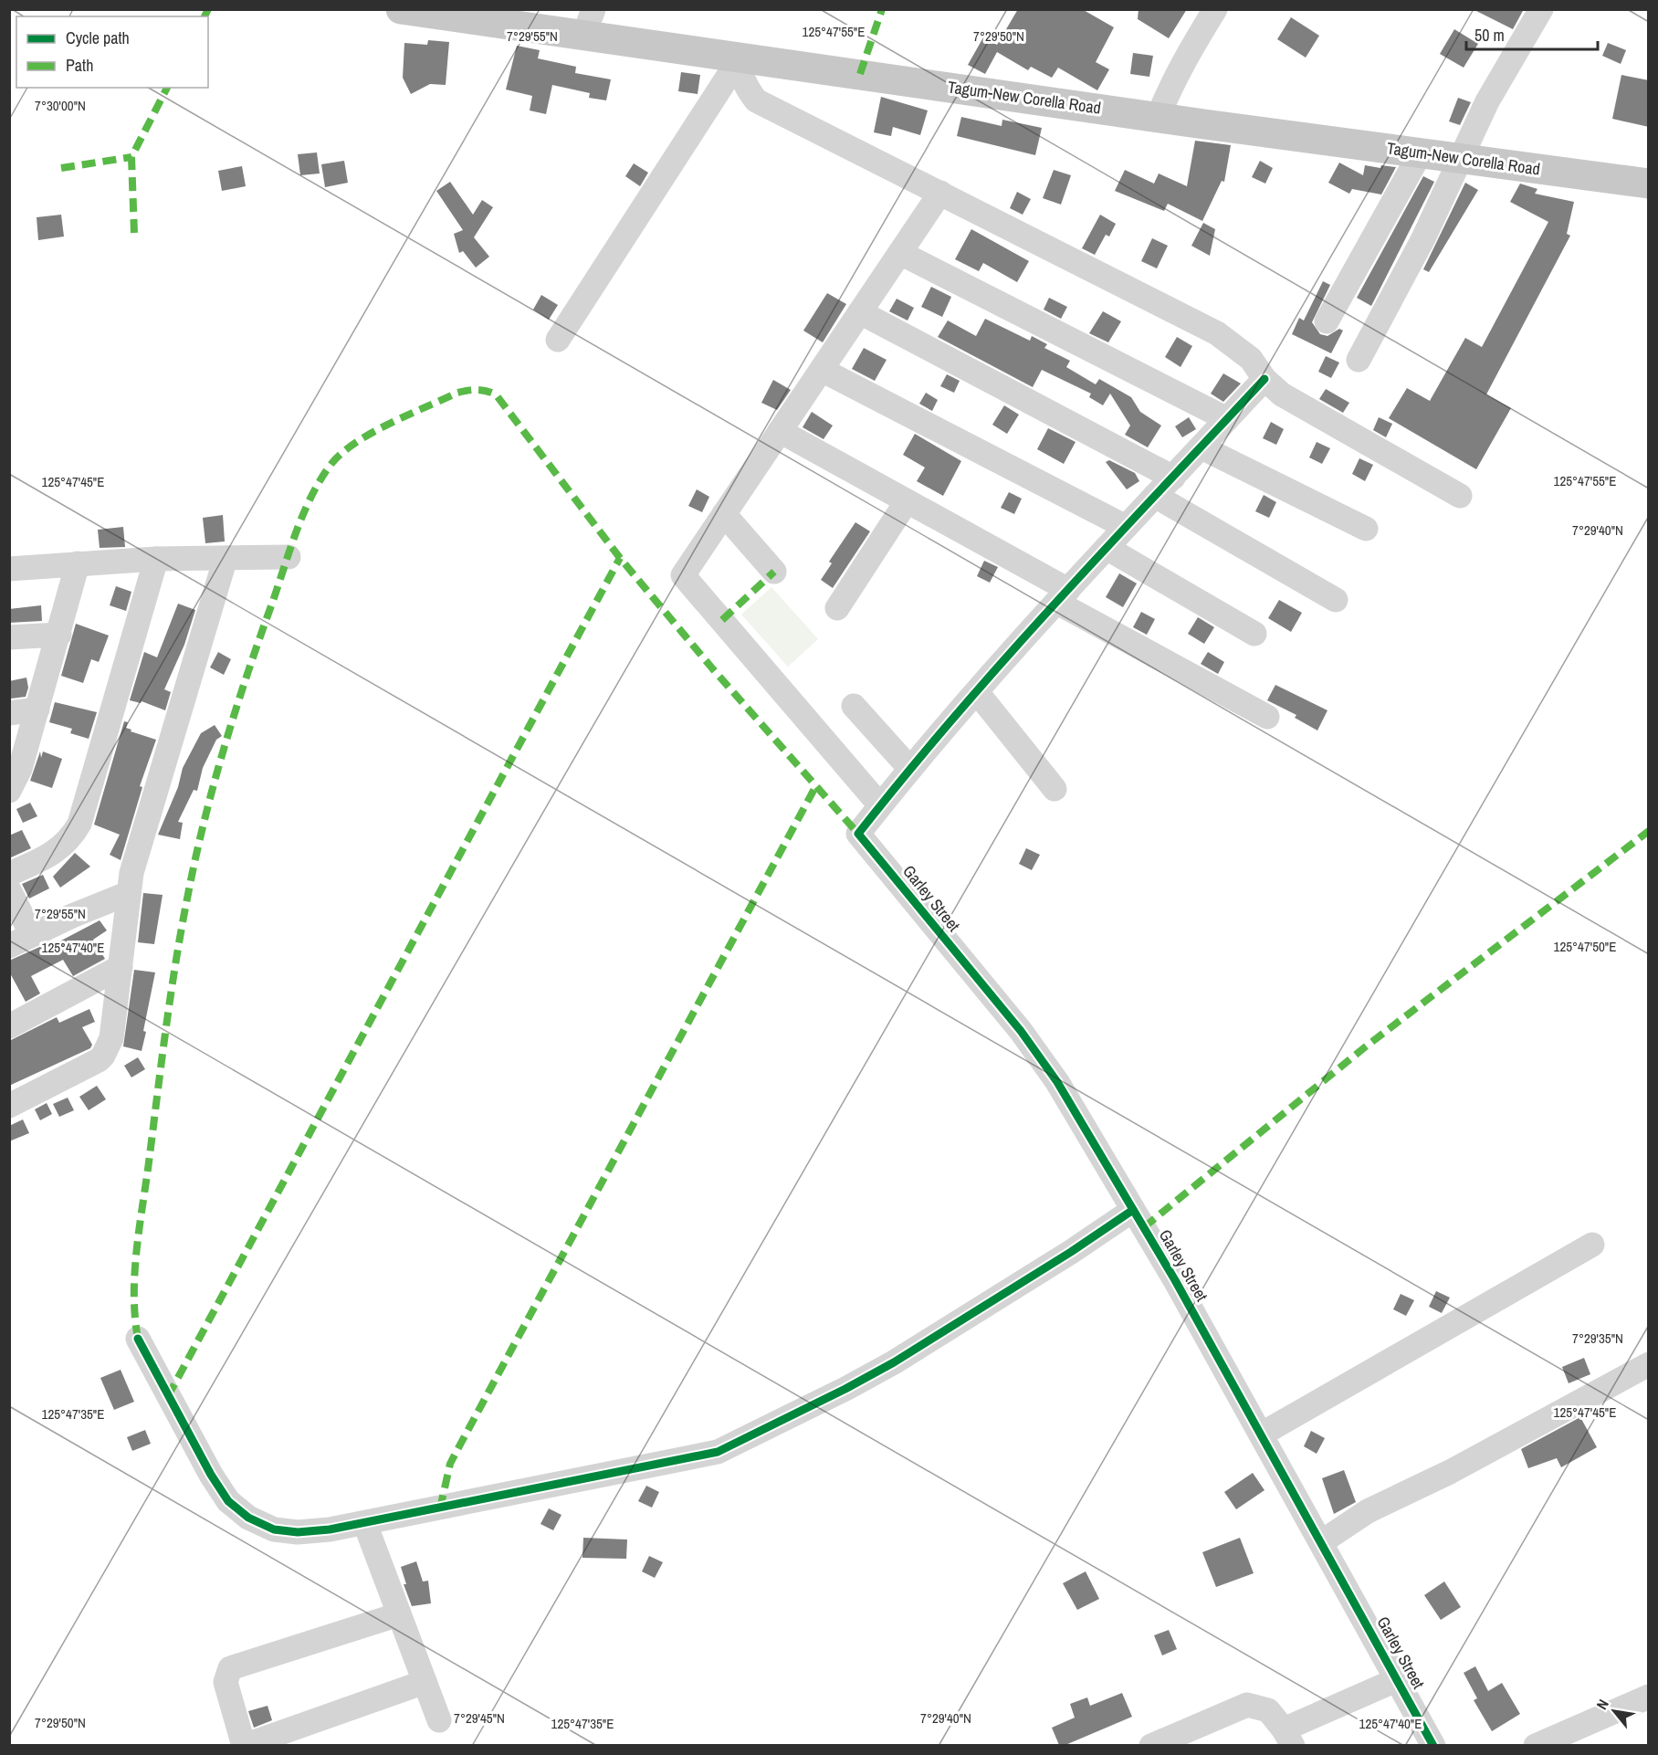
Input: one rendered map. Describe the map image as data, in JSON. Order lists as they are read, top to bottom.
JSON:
{
  "streets": {
    "main road": ["Tagum-New Corella Road"],
    "street": ["Garley Street"]
  },
  "legend": ["Cycle path", "Path"],
  "scale_bar": "50 m",
  "north": "top left",
  "coordinates": [
    "125°47'55\"E",
    "7°29'55\"N",
    "7°29'50\"N",
    "7°30'00\"N",
    "125°47'45\"E",
    "7°29'40\"N",
    "125°47'50\"E",
    "125°47'40\"E",
    "7°29'35\"N",
    "125°47'35\"E",
    "7°29'45\"N"
  ]
}
